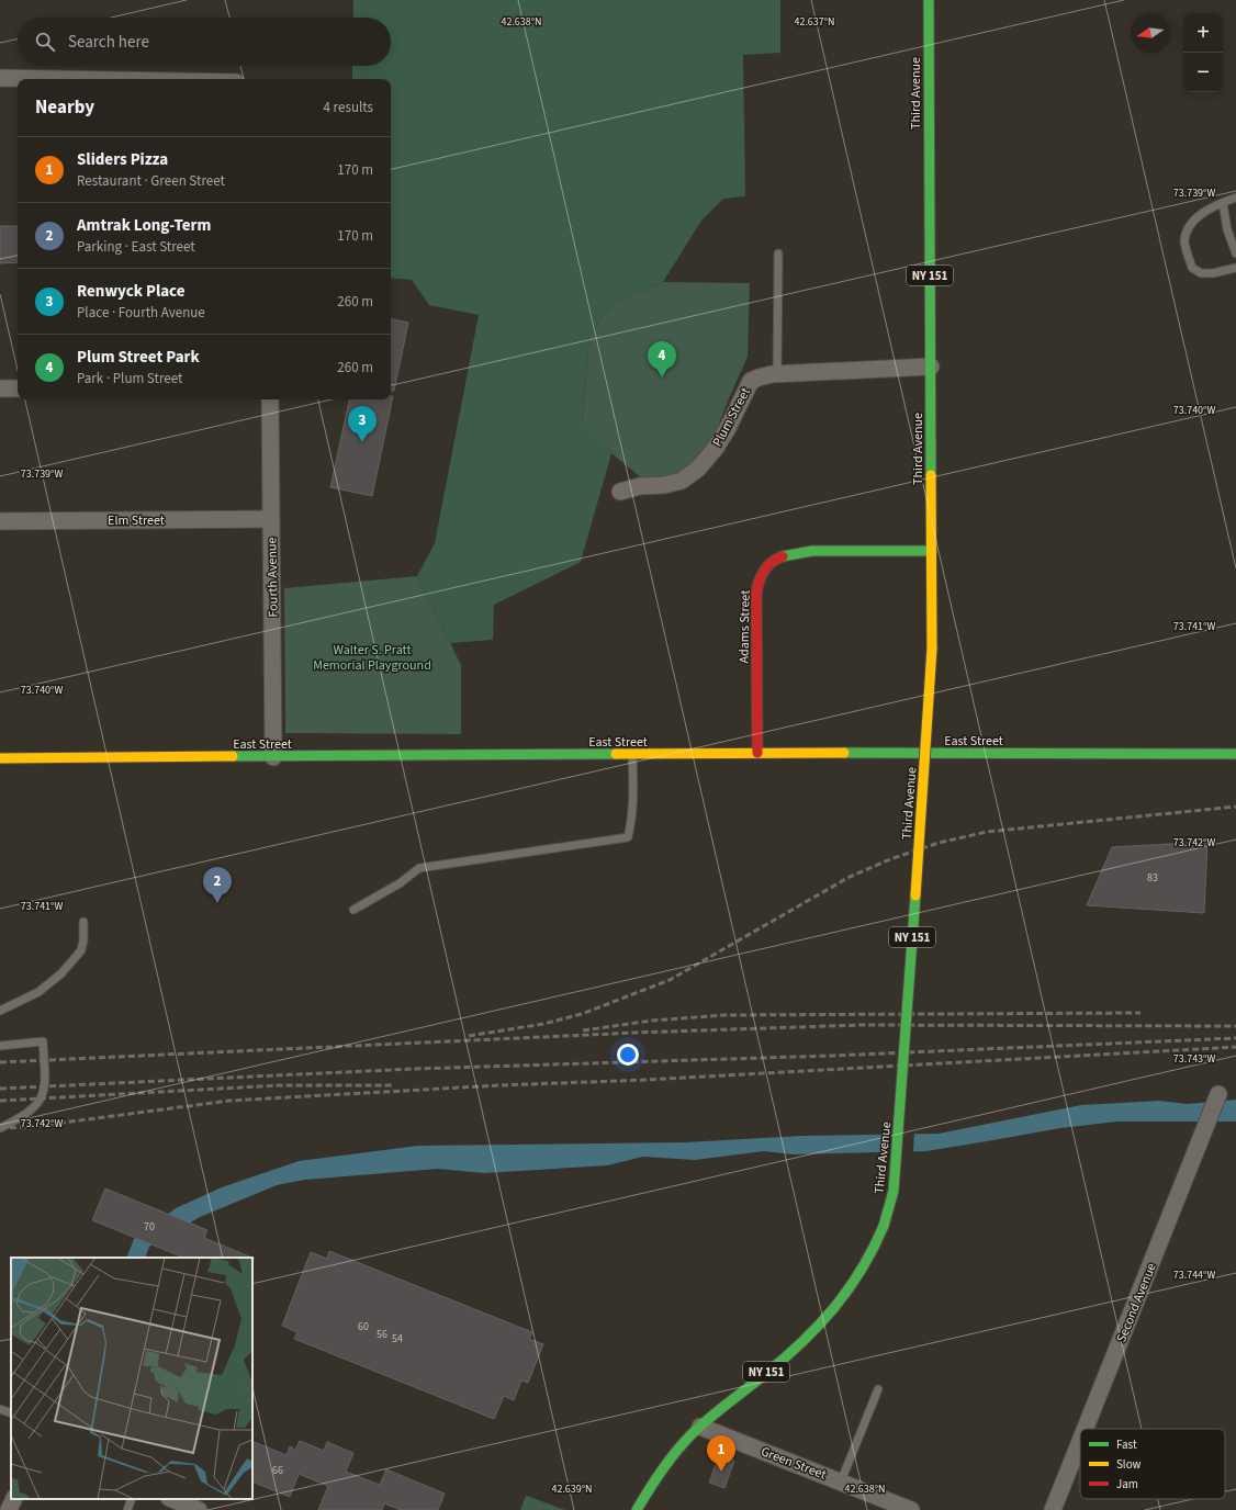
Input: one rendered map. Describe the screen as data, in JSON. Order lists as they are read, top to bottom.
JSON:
{
  "streets": {
    "main road": [
      "Third Avenue",
      "NY 151",
      "Adams Street",
      "East Street"
    ],
    "street": [
      "Plum Street",
      "Elm Street",
      "Fourth Avenue",
      "Second Avenue",
      "Green Street"
    ]
  },
  "crossings": [
    ["Third Avenue", "Plum Street"],
    ["Third Avenue", "Adams Street"],
    ["Third Avenue", "Green Street"],
    ["Elm Street", "Fourth Avenue"],
    ["Fourth Avenue", "East Street"],
    ["Adams Street", "East Street"]
  ],
  "parks": ["Walter S. Pratt Memorial Playground"],
  "house_numbers": [
    "83",
    "70",
    "60",
    "56",
    "54",
    "66"
  ],
  "legend": ["Fast", "Slow", "Jam"],
  "north": "left",
  "page": {
    "map_buttons": ["+", "−"],
    "search": "Search here",
    "heading": ["Nearby", "4 results"],
    "list": [
      {
        "mark": "1",
        "name": "Sliders Pizza",
        "note": "Restaurant · Green Street",
        "value": "170 m"
      },
      {
        "mark": "2",
        "name": "Amtrak Long-Term",
        "note": "Parking · East Street",
        "value": "170 m"
      },
      {
        "mark": "3",
        "name": "Renwyck Place",
        "note": "Place · Fourth Avenue",
        "value": "260 m"
      },
      {
        "mark": "4",
        "name": "Plum Street Park",
        "note": "Park · Plum Street",
        "value": "260 m"
      }
    ],
    "pins": [
      "4",
      "3",
      "2",
      "1"
    ]
  },
  "coordinates": [
    "42.638°N",
    "42.637°N",
    "73.739°W",
    "73.740°W",
    "73.741°W",
    "73.742°W",
    "73.743°W",
    "73.744°W",
    "42.639°N"
  ]
}
